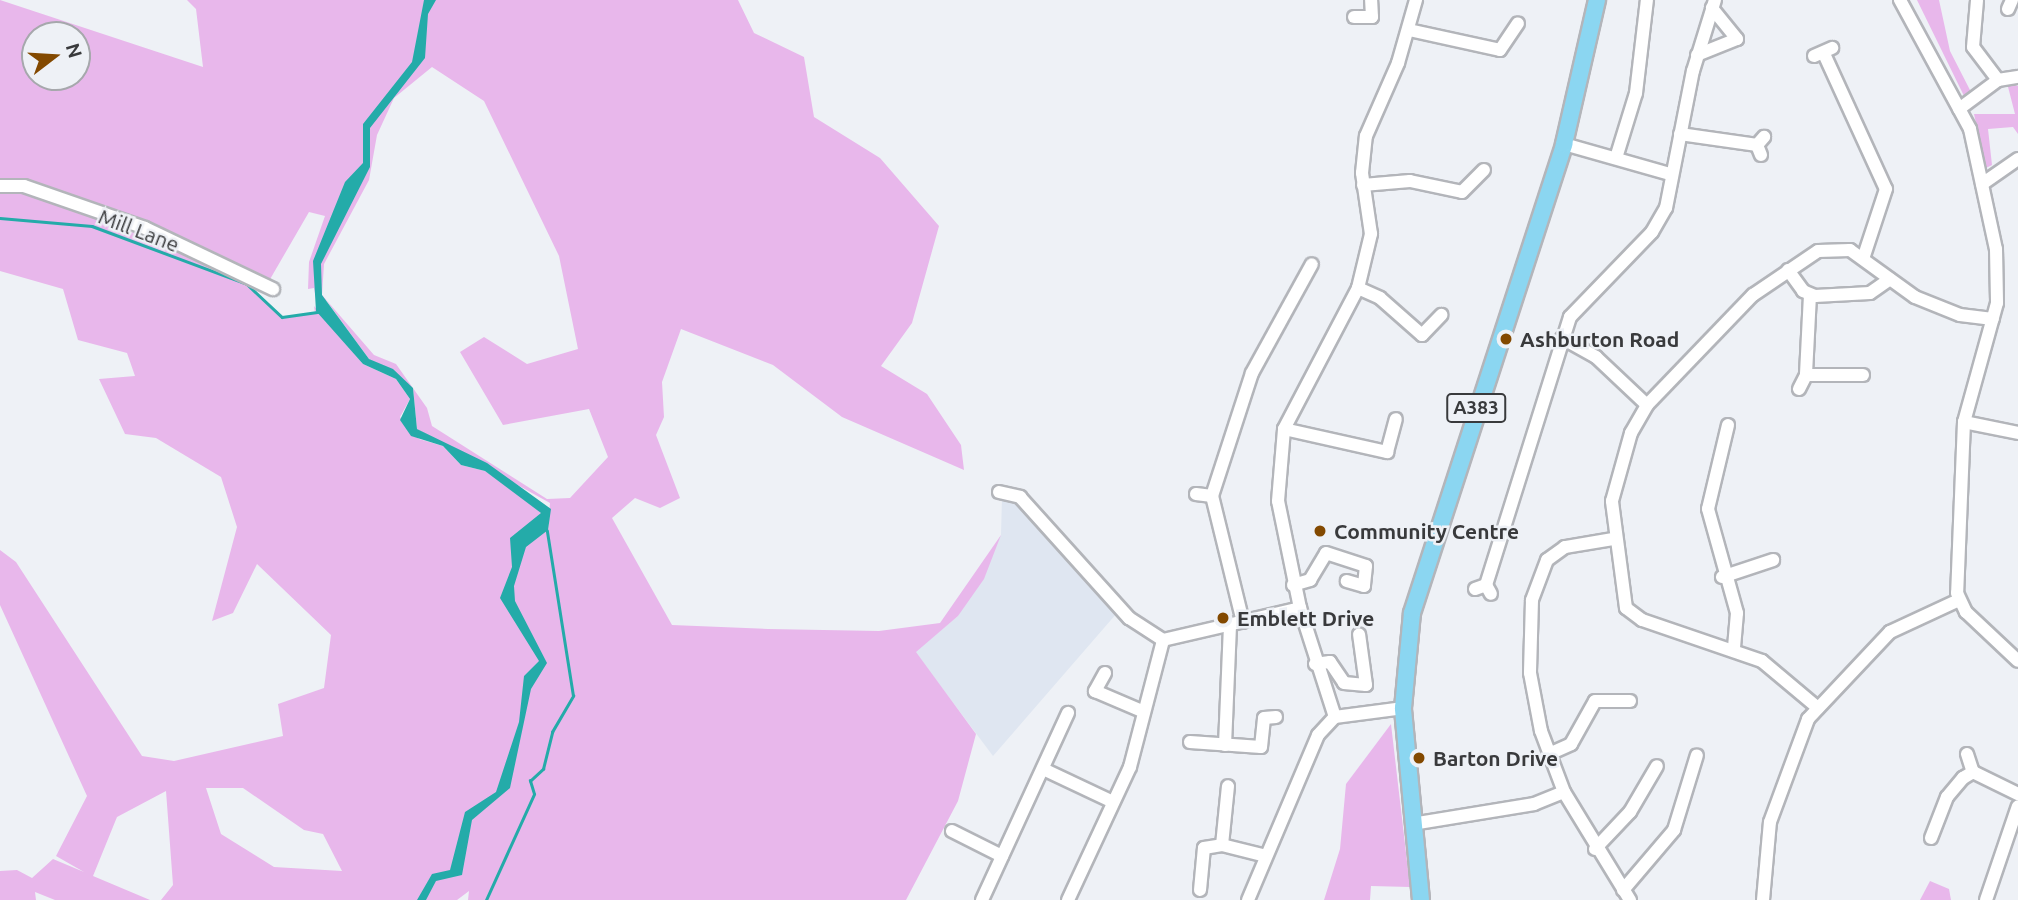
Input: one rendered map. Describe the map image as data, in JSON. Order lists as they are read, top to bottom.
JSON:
{
  "streets": {
    "main road": ["A383"],
    "street": ["Mill Lane"]
  },
  "places": [
    "Ashburton Road",
    "Community Centre",
    "Emblett Drive",
    "Barton Drive"
  ],
  "north": "right"
}
